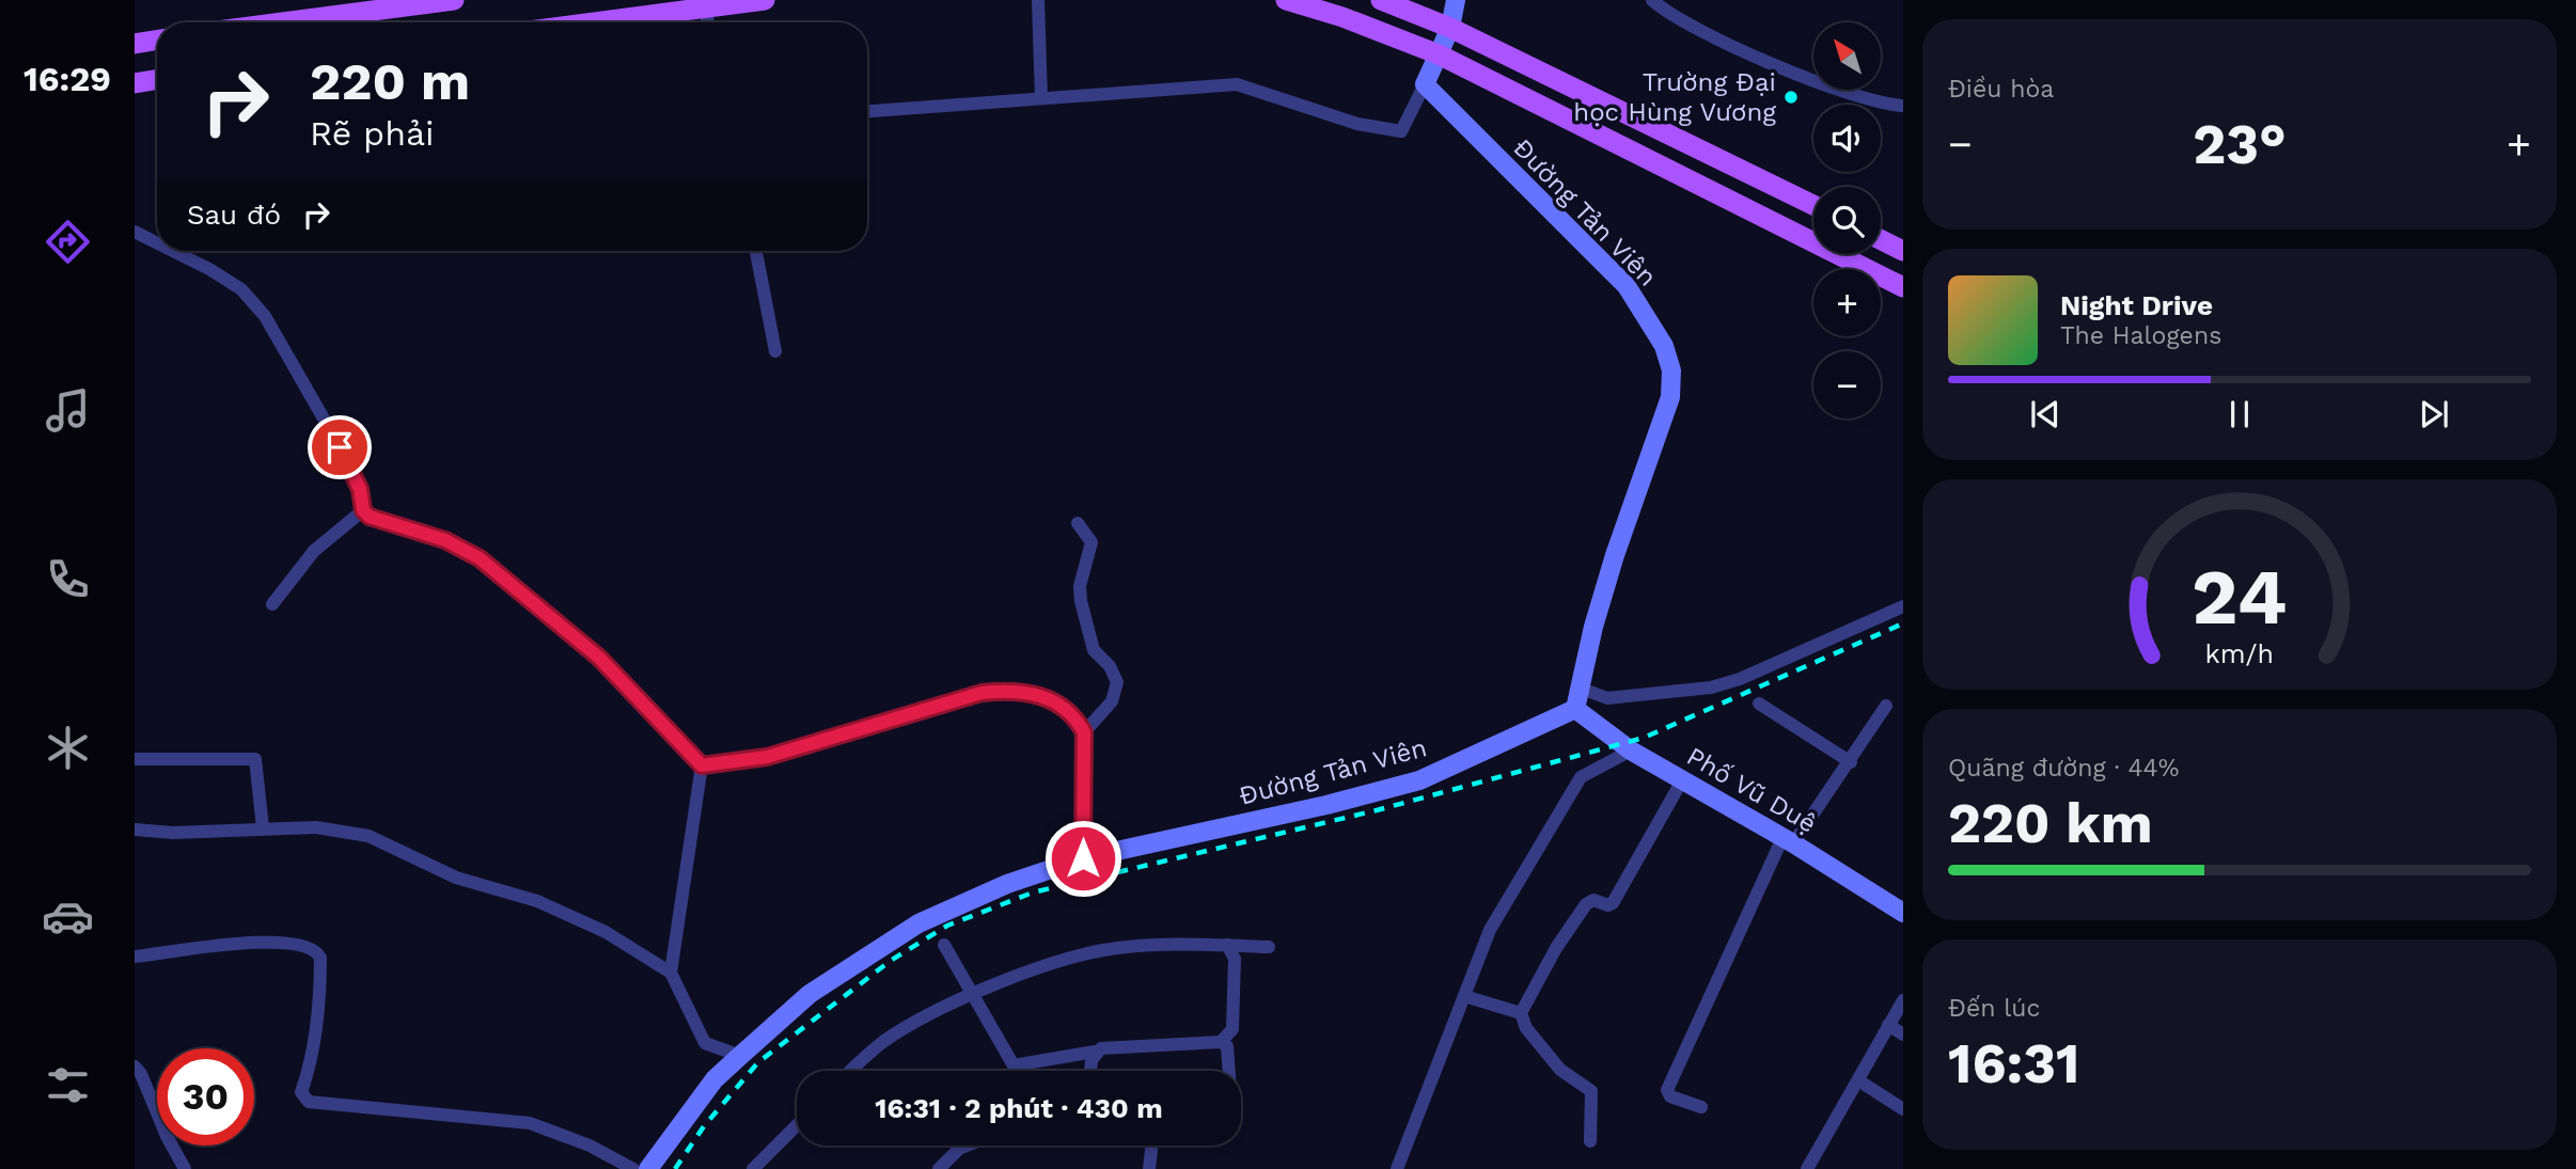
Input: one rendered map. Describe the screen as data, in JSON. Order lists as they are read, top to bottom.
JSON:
{
  "streets": {
    "street": ["Đường Tản Viên", "Phố Vũ Duệ"]
  },
  "crossings": [
    ["Đường Tản Viên", "Phố Vũ Duệ"]
  ],
  "places": ["Trường Đại học Hùng Vương"],
  "north": "top left",
  "page": {
    "tabs": "16:29",
    "tile": [
      "Điều hòa",
      ["Quãng đường · 44%", "220 km"],
      ["Đến lúc", "16:31"]
    ],
    "map_buttons": ["+", "−"],
    "turn": ["220 m", "Rẽ phải"],
    "heat": ["−", "23°", "+"],
    "then": "Sau đó",
    "song": ["Night Drive", "The Halogens"],
    "limit": "30",
    "trip": "16:31 · 2 phút · 430 m",
    "gauge": ["24", "km/h"]
  }
}
